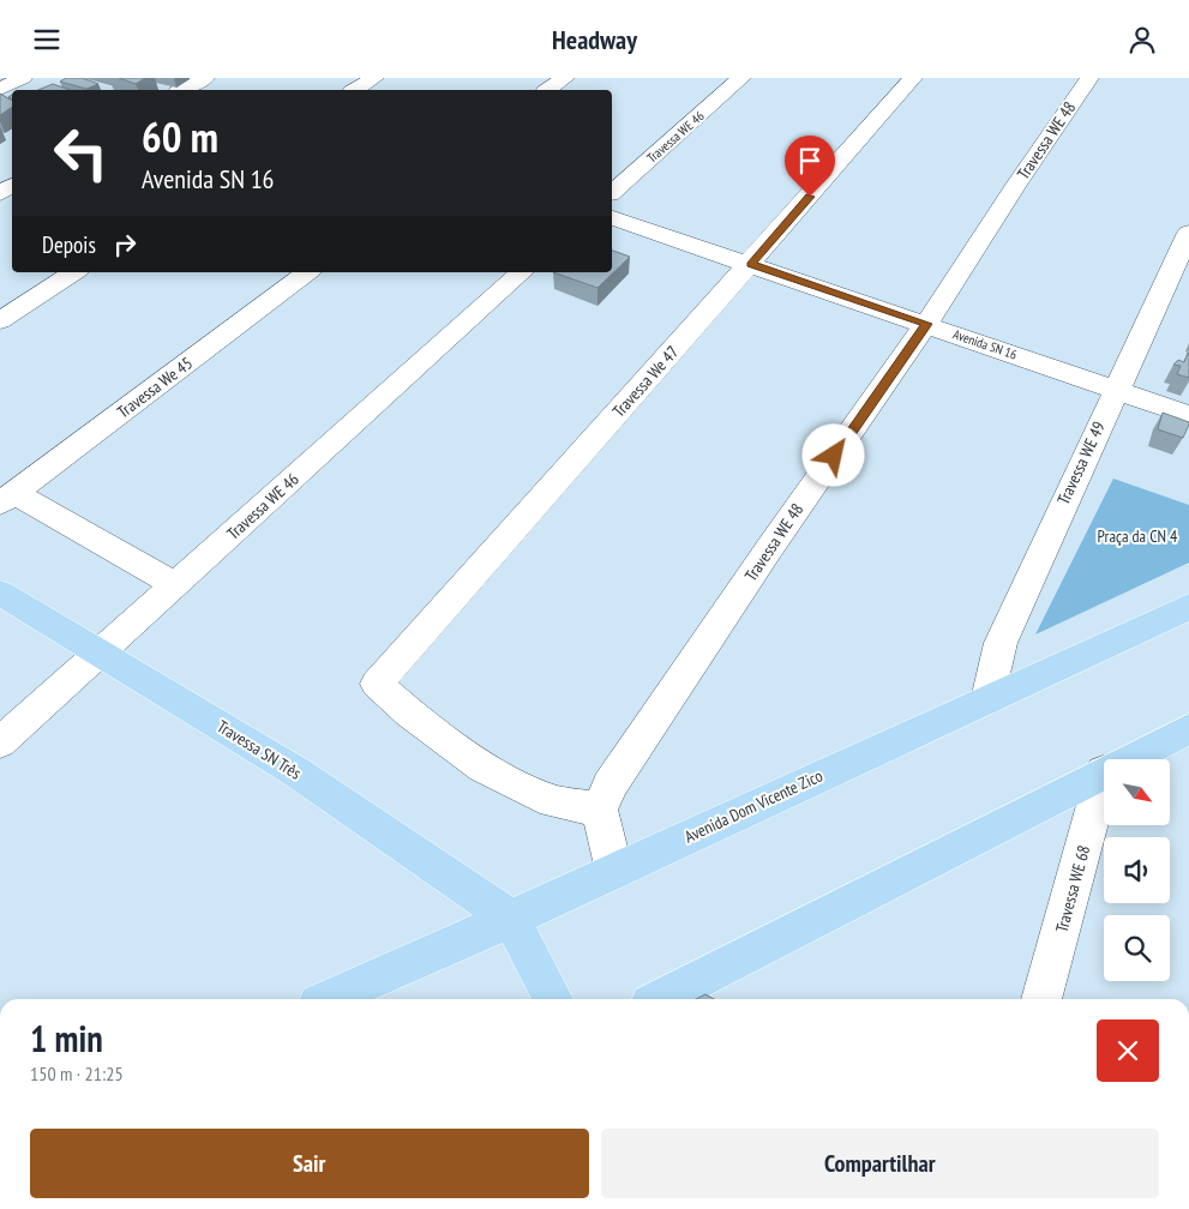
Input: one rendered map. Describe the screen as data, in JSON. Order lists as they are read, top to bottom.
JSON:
{
  "streets": {
    "main road": ["Travessa SN Três", "Avenida Dom Vicente Zico"],
    "street": [
      "Travessa WE 46",
      "Travessa WE 48",
      "Avenida SN 16",
      "Travessa We 47",
      "Travessa We 45",
      "Travessa WE 49",
      "Travessa WE 68"
    ]
  },
  "crossings": [
    ["Travessa WE 46", "Travessa SN Três"],
    ["Travessa WE 48", "Avenida SN 16"],
    ["Travessa WE 48", "Travessa We 47"],
    ["Avenida SN 16", "Travessa We 47"],
    ["Avenida SN 16", "Travessa WE 49"],
    ["Travessa WE 49", "Avenida Dom Vicente Zico"],
    ["Travessa SN Três", "Avenida Dom Vicente Zico"]
  ],
  "parks": ["Praça da CN 4"],
  "north": "bottom right",
  "page": {
    "header": "Headway",
    "turn": ["60 m", "Avenida SN 16"],
    "then": "Depois",
    "heading": ["1 min", "150 m · 21:25"],
    "buttons": ["Sair", "Compartilhar"]
  }
}
